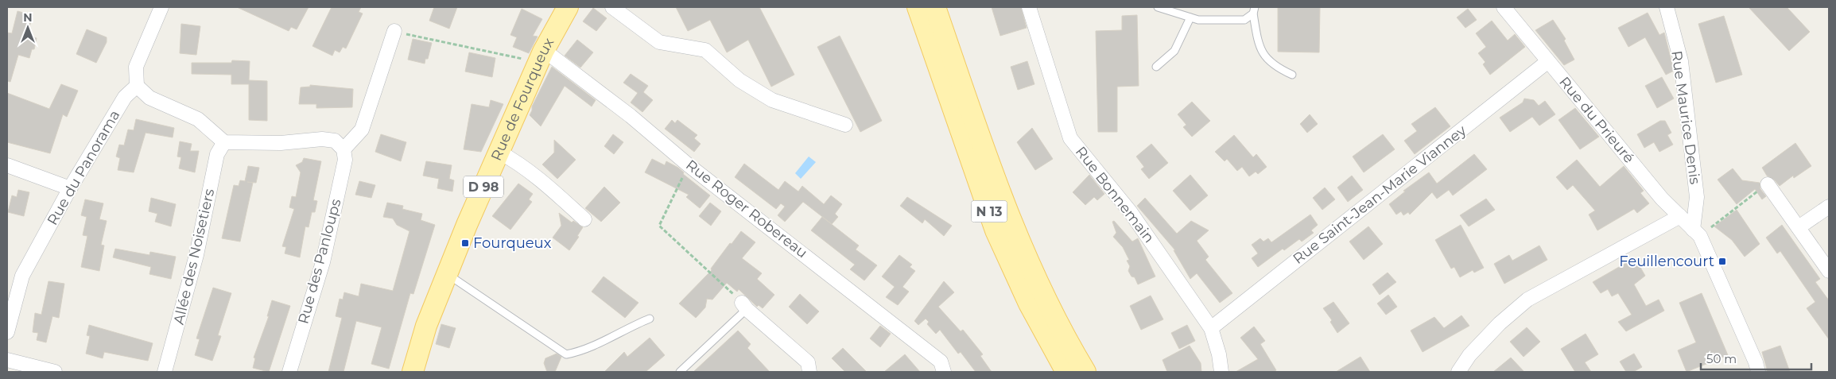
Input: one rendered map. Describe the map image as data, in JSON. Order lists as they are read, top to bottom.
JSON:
{
  "streets": {
    "main road": ["Rue de Fourqueux", "D 98", "N 13"],
    "street": [
      "Rue Maurice Denis",
      "Rue du Prieuré",
      "Rue du Panorama",
      "Rue Bonnemain",
      "Rue Saint-Jean-Marie Vianney",
      "Rue Roger Robereau",
      "Allée des Noisetiers",
      "Rue des Panloups"
    ]
  },
  "crossings": [
    ["Rue de Fourqueux", "Rue Roger Robereau"],
    ["Rue Maurice Denis", "Rue du Prieuré"],
    ["Rue du Prieuré", "Rue Saint-Jean-Marie Vianney"],
    ["Rue Bonnemain", "Rue Saint-Jean-Marie Vianney"]
  ],
  "places": {
    "transit": ["Fourqueux", "Feuillencourt"]
  },
  "scale_bar": "50 m",
  "north": "top"
}
